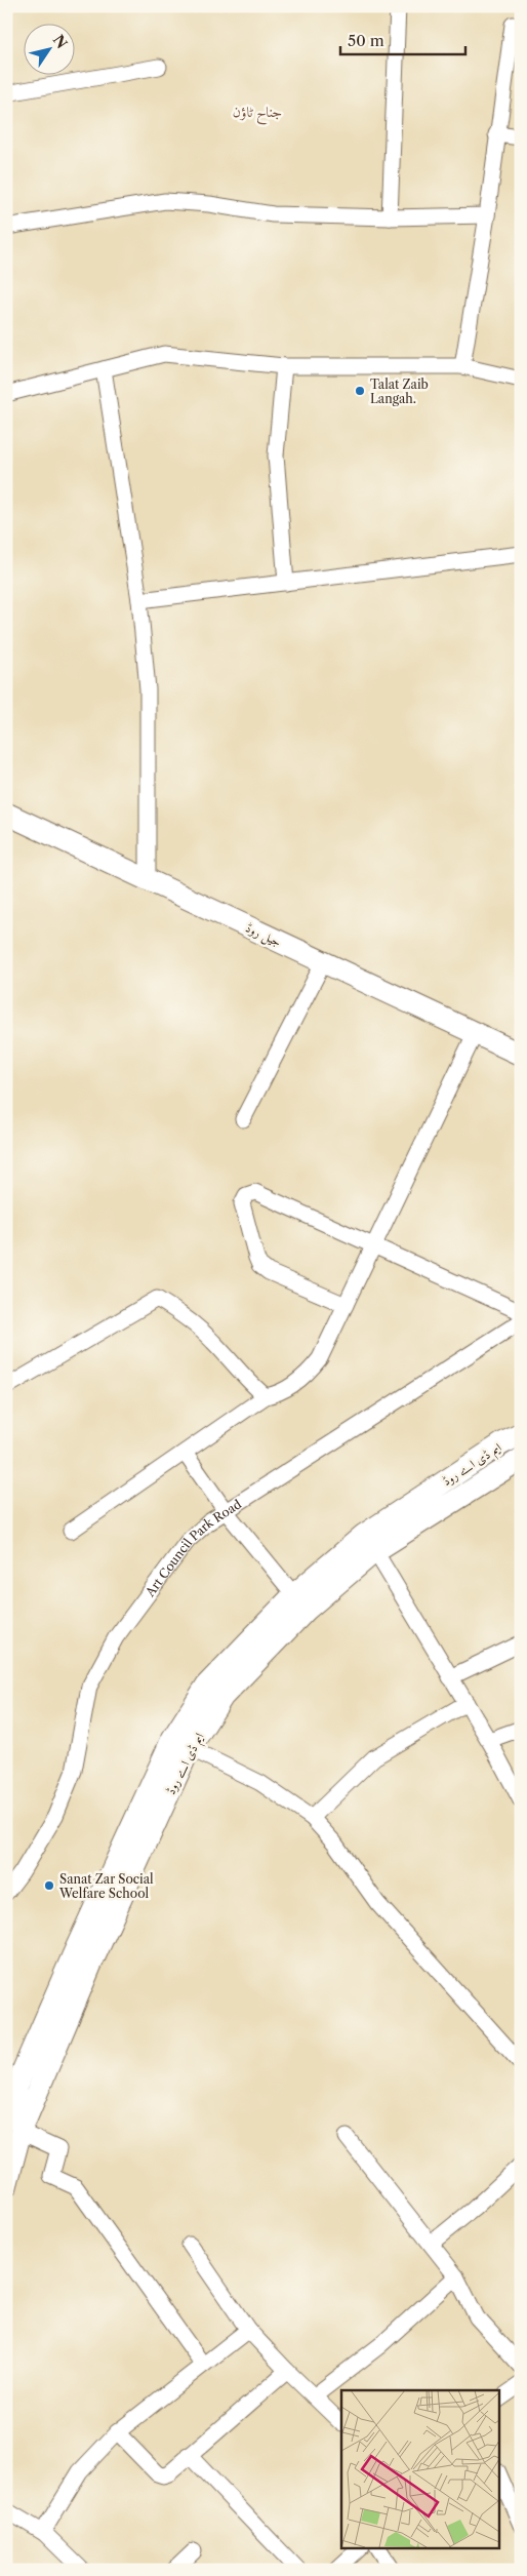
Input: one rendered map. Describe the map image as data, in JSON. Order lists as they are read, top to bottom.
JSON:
{
  "streets": {
    "main road": ["جیل روڈ", "ایم ڈی اے روڈ"],
    "street": ["Art Council Park Road"]
  },
  "districts": ["جناح ٹاؤن"],
  "places": ["Talat Zaib Langah.", "Sanat Zar Social Welfare School"],
  "scale_bar": "50 m",
  "north": "top right"
}
